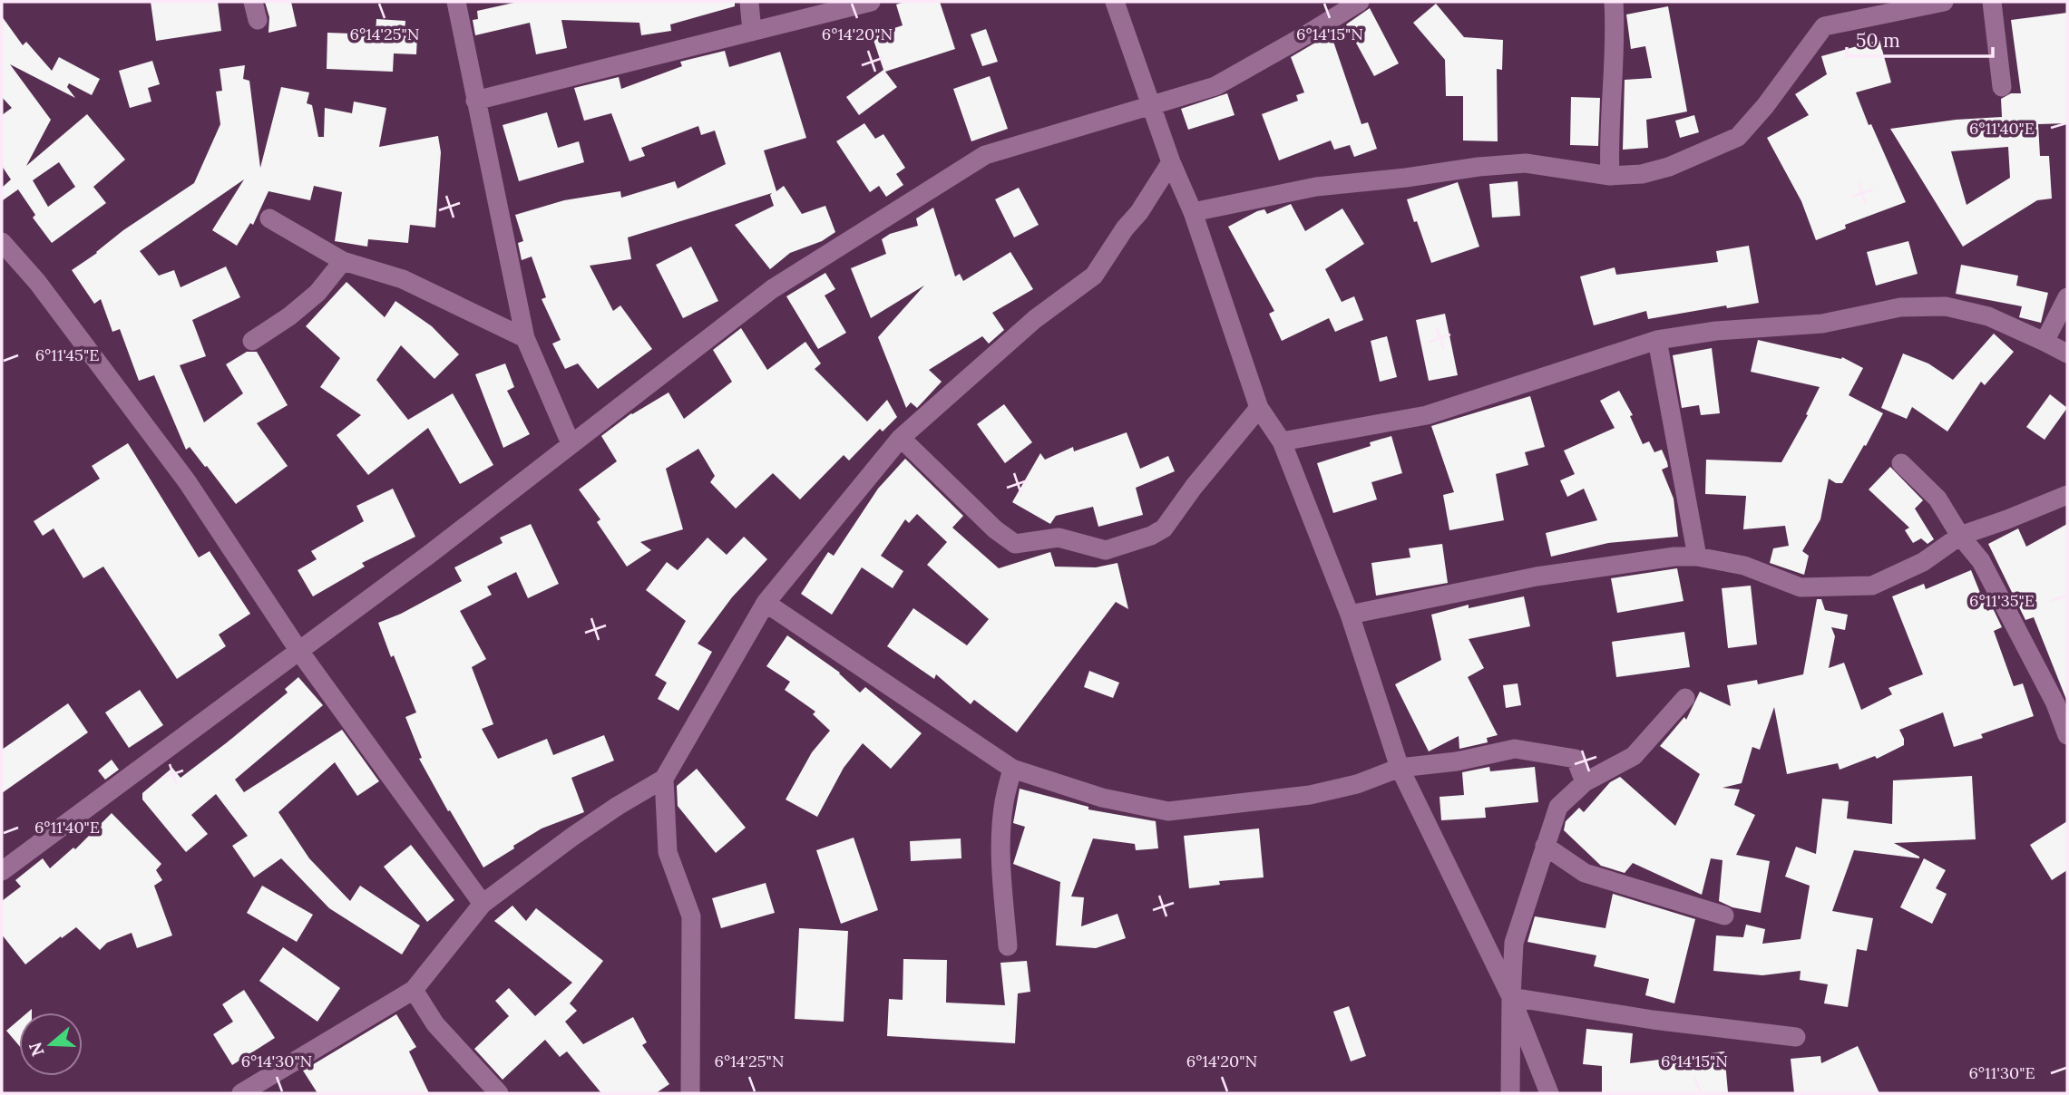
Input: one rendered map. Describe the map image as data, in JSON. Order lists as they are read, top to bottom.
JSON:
{
  "scale_bar": "50 m",
  "north": "left",
  "coordinates": [
    "6°14'25\"N",
    "6°14'20\"N",
    "6°14'15\"N",
    "6°11'40\"E",
    "6°11'45\"E",
    "6°11'35\"E",
    "6°14'30\"N",
    "6°11'30\"E"
  ]
}
